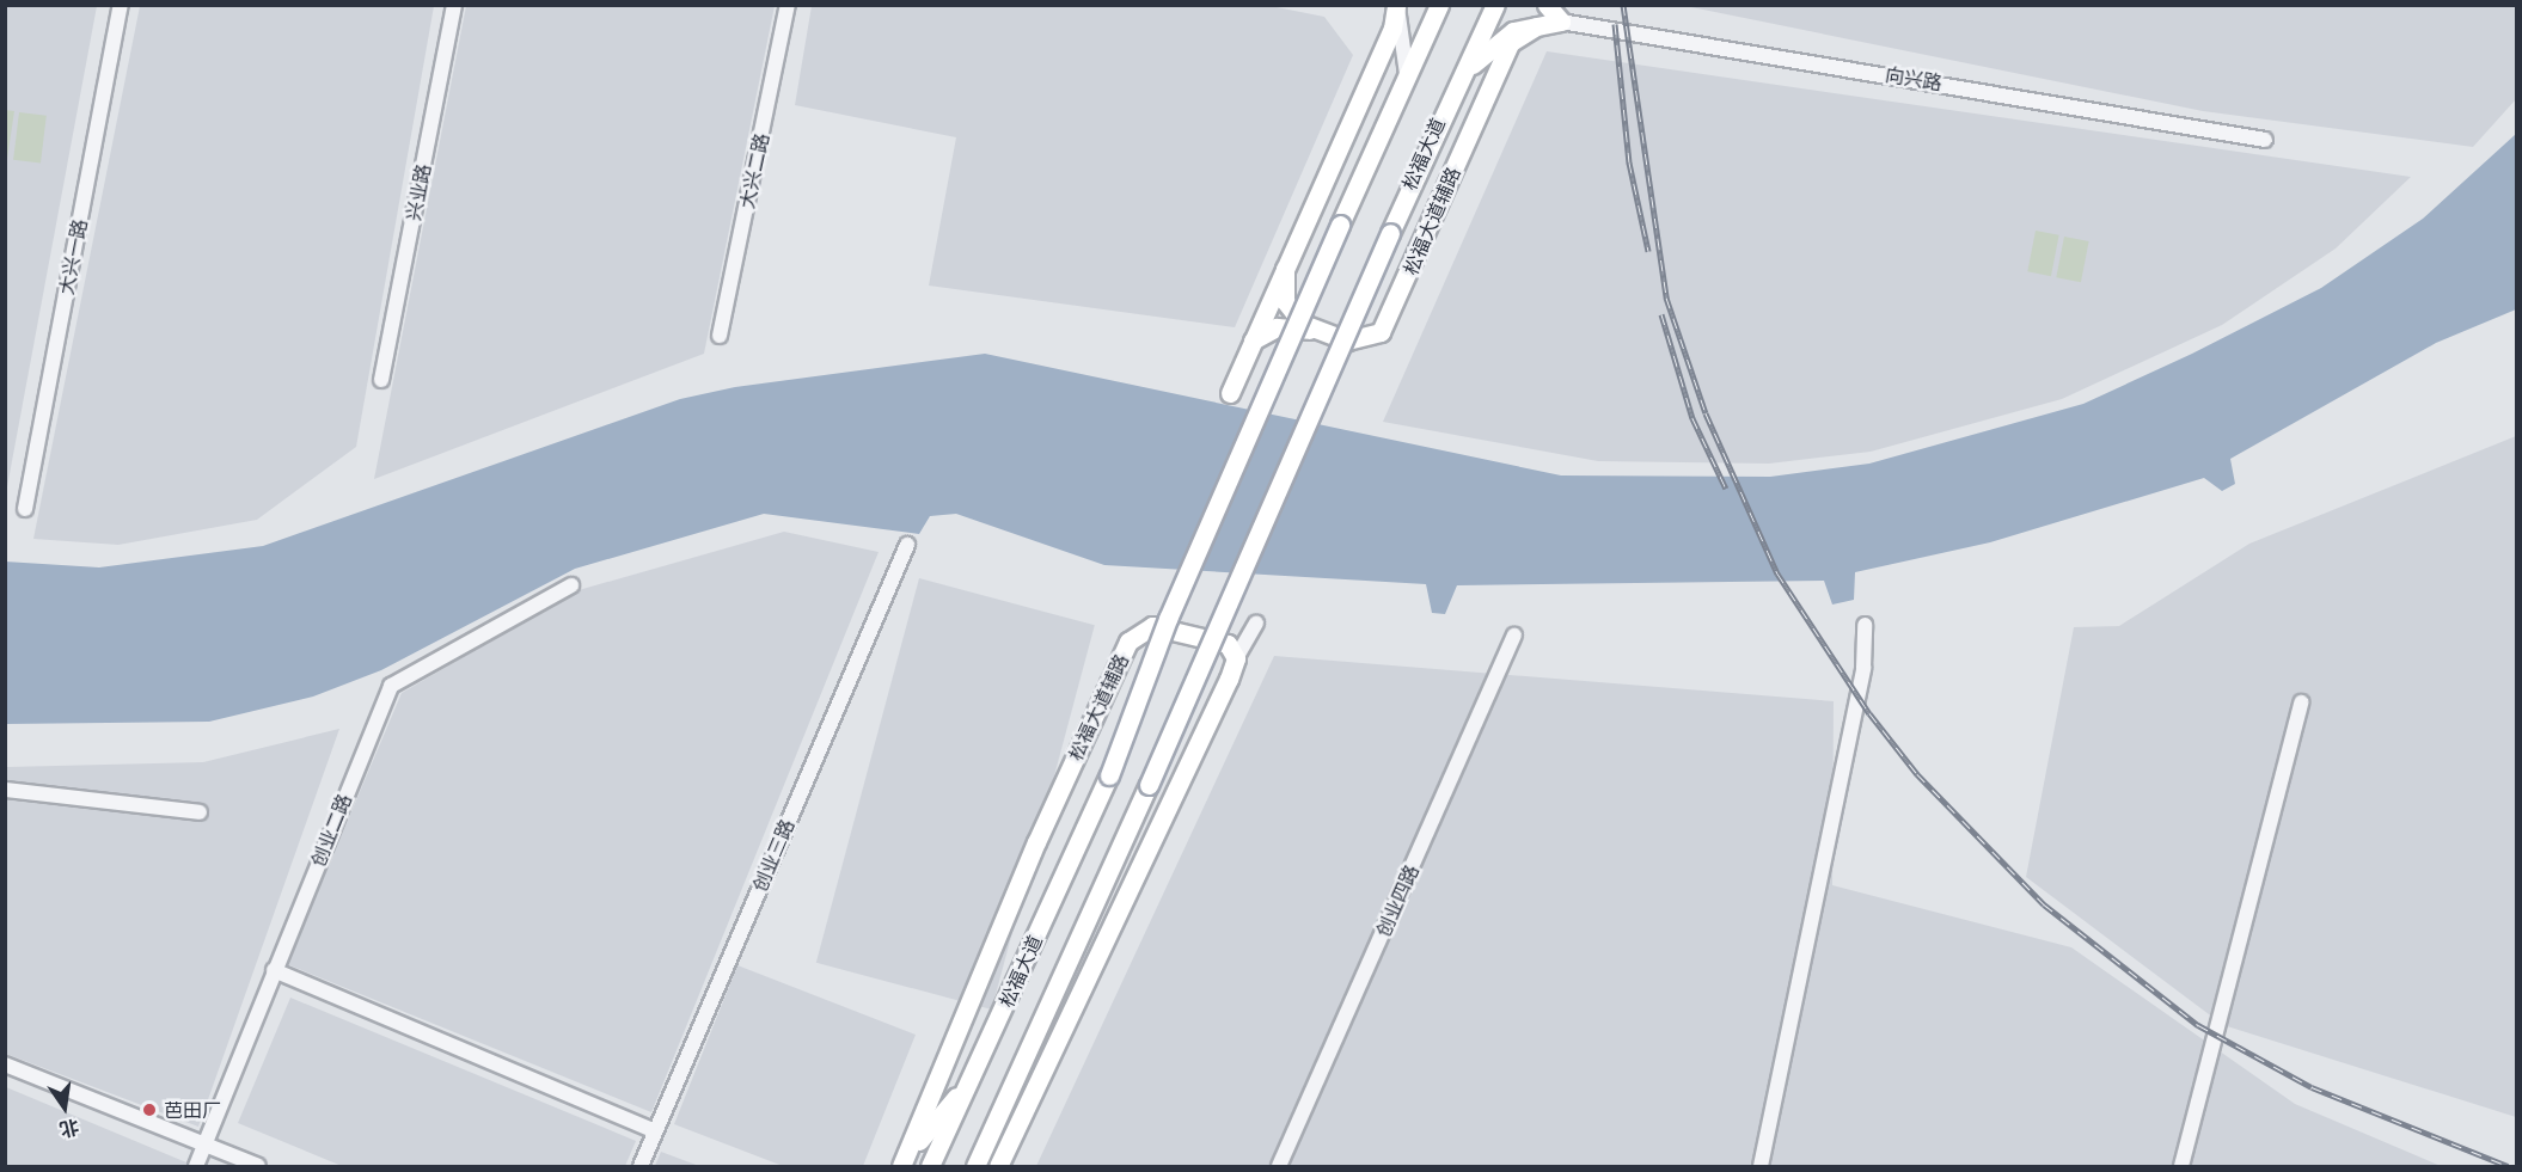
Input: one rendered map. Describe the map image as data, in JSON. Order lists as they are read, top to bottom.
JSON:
{
  "streets": {
    "main road": ["松福大道", "松福大道辅路"],
    "street": [
      "向兴路",
      "大兴二路",
      "兴业路",
      "大兴一路",
      "创业二路",
      "创业三路",
      "创业四路"
    ]
  },
  "crossings": [
    ["向兴路", "松福大道"],
    ["松福大道", "松福大道辅路"]
  ],
  "places": ["芭田厂"],
  "north": "bottom"
}
